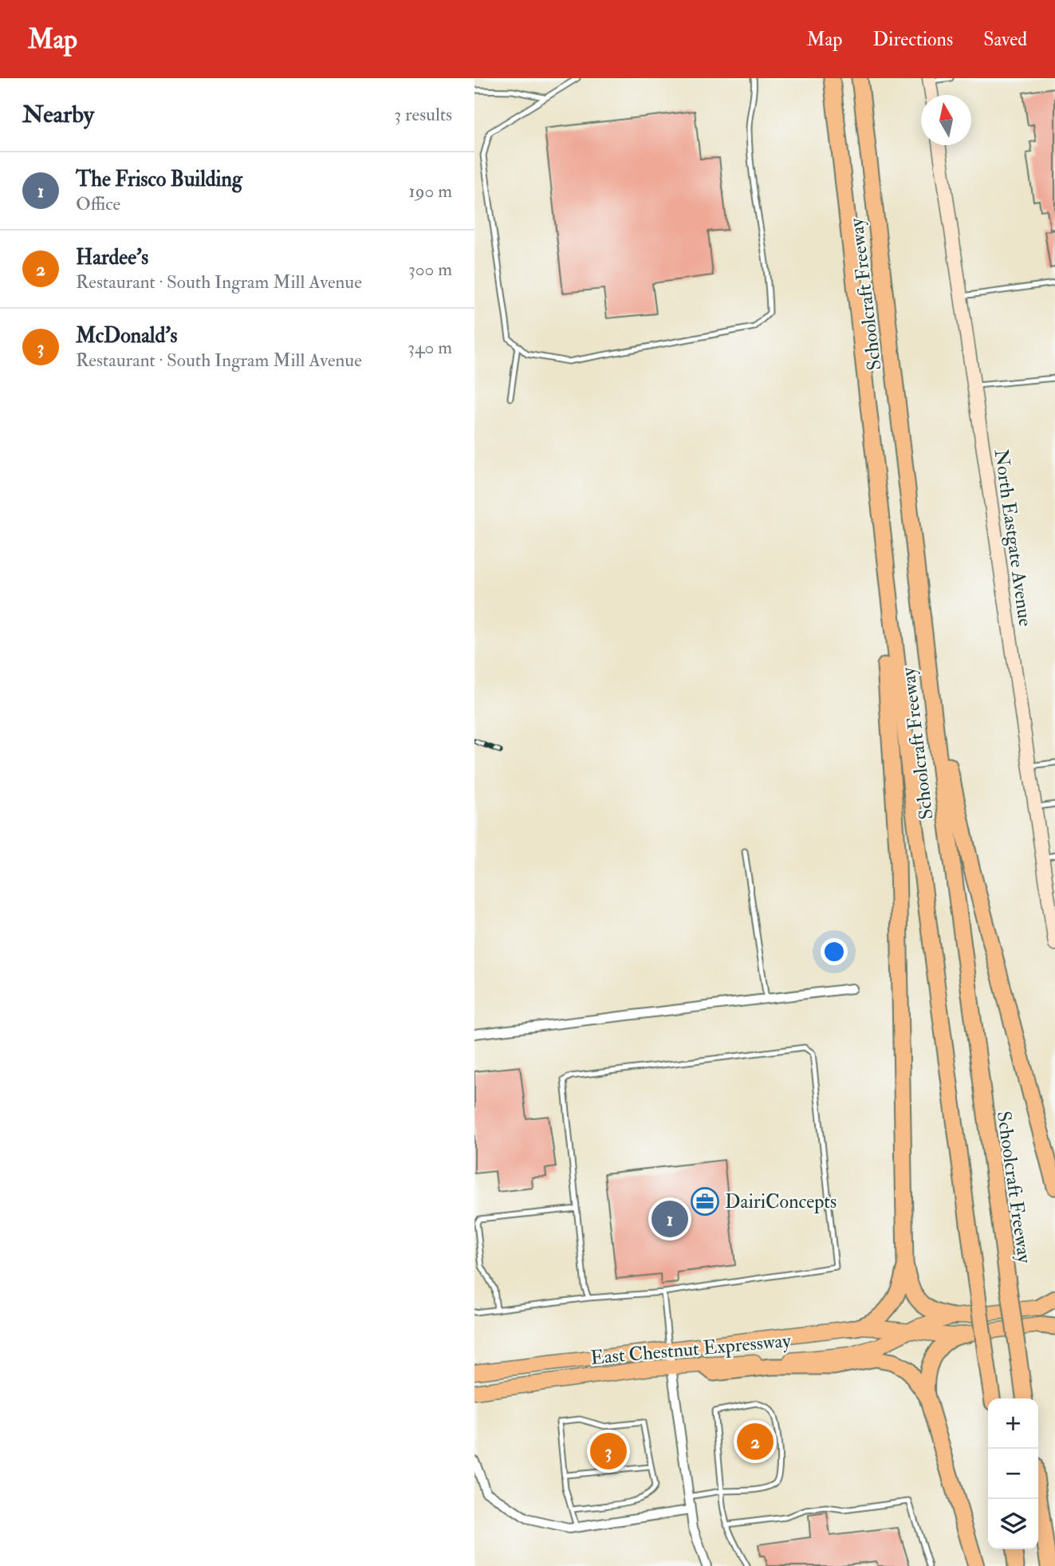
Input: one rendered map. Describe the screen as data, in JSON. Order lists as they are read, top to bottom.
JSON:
{
  "streets": {
    "highway": ["Schoolcraft Freeway"],
    "main road": ["East Chestnut Expressway"],
    "street": ["North Eastgate Avenue"]
  },
  "crossings": [
    ["Schoolcraft Freeway", "East Chestnut Expressway"]
  ],
  "places": {
    "office": ["DairiConcepts"]
  },
  "north": "top",
  "page": {
    "header": "Map",
    "nav": ["Map", "Directions", "Saved"],
    "heading": ["Nearby", "3 results"],
    "list": [
      {
        "mark": "1",
        "name": "The Frisco Building",
        "note": "Office",
        "value": "190 m"
      },
      {
        "mark": "2",
        "name": "Hardee's",
        "note": "Restaurant · South Ingram Mill Avenue",
        "value": "300 m"
      },
      {
        "mark": "3",
        "name": "McDonald's",
        "note": "Restaurant · South Ingram Mill Avenue",
        "value": "340 m"
      }
    ],
    "pins": ["1", "2", "3"],
    "map_buttons": ["+", "−"]
  }
}
